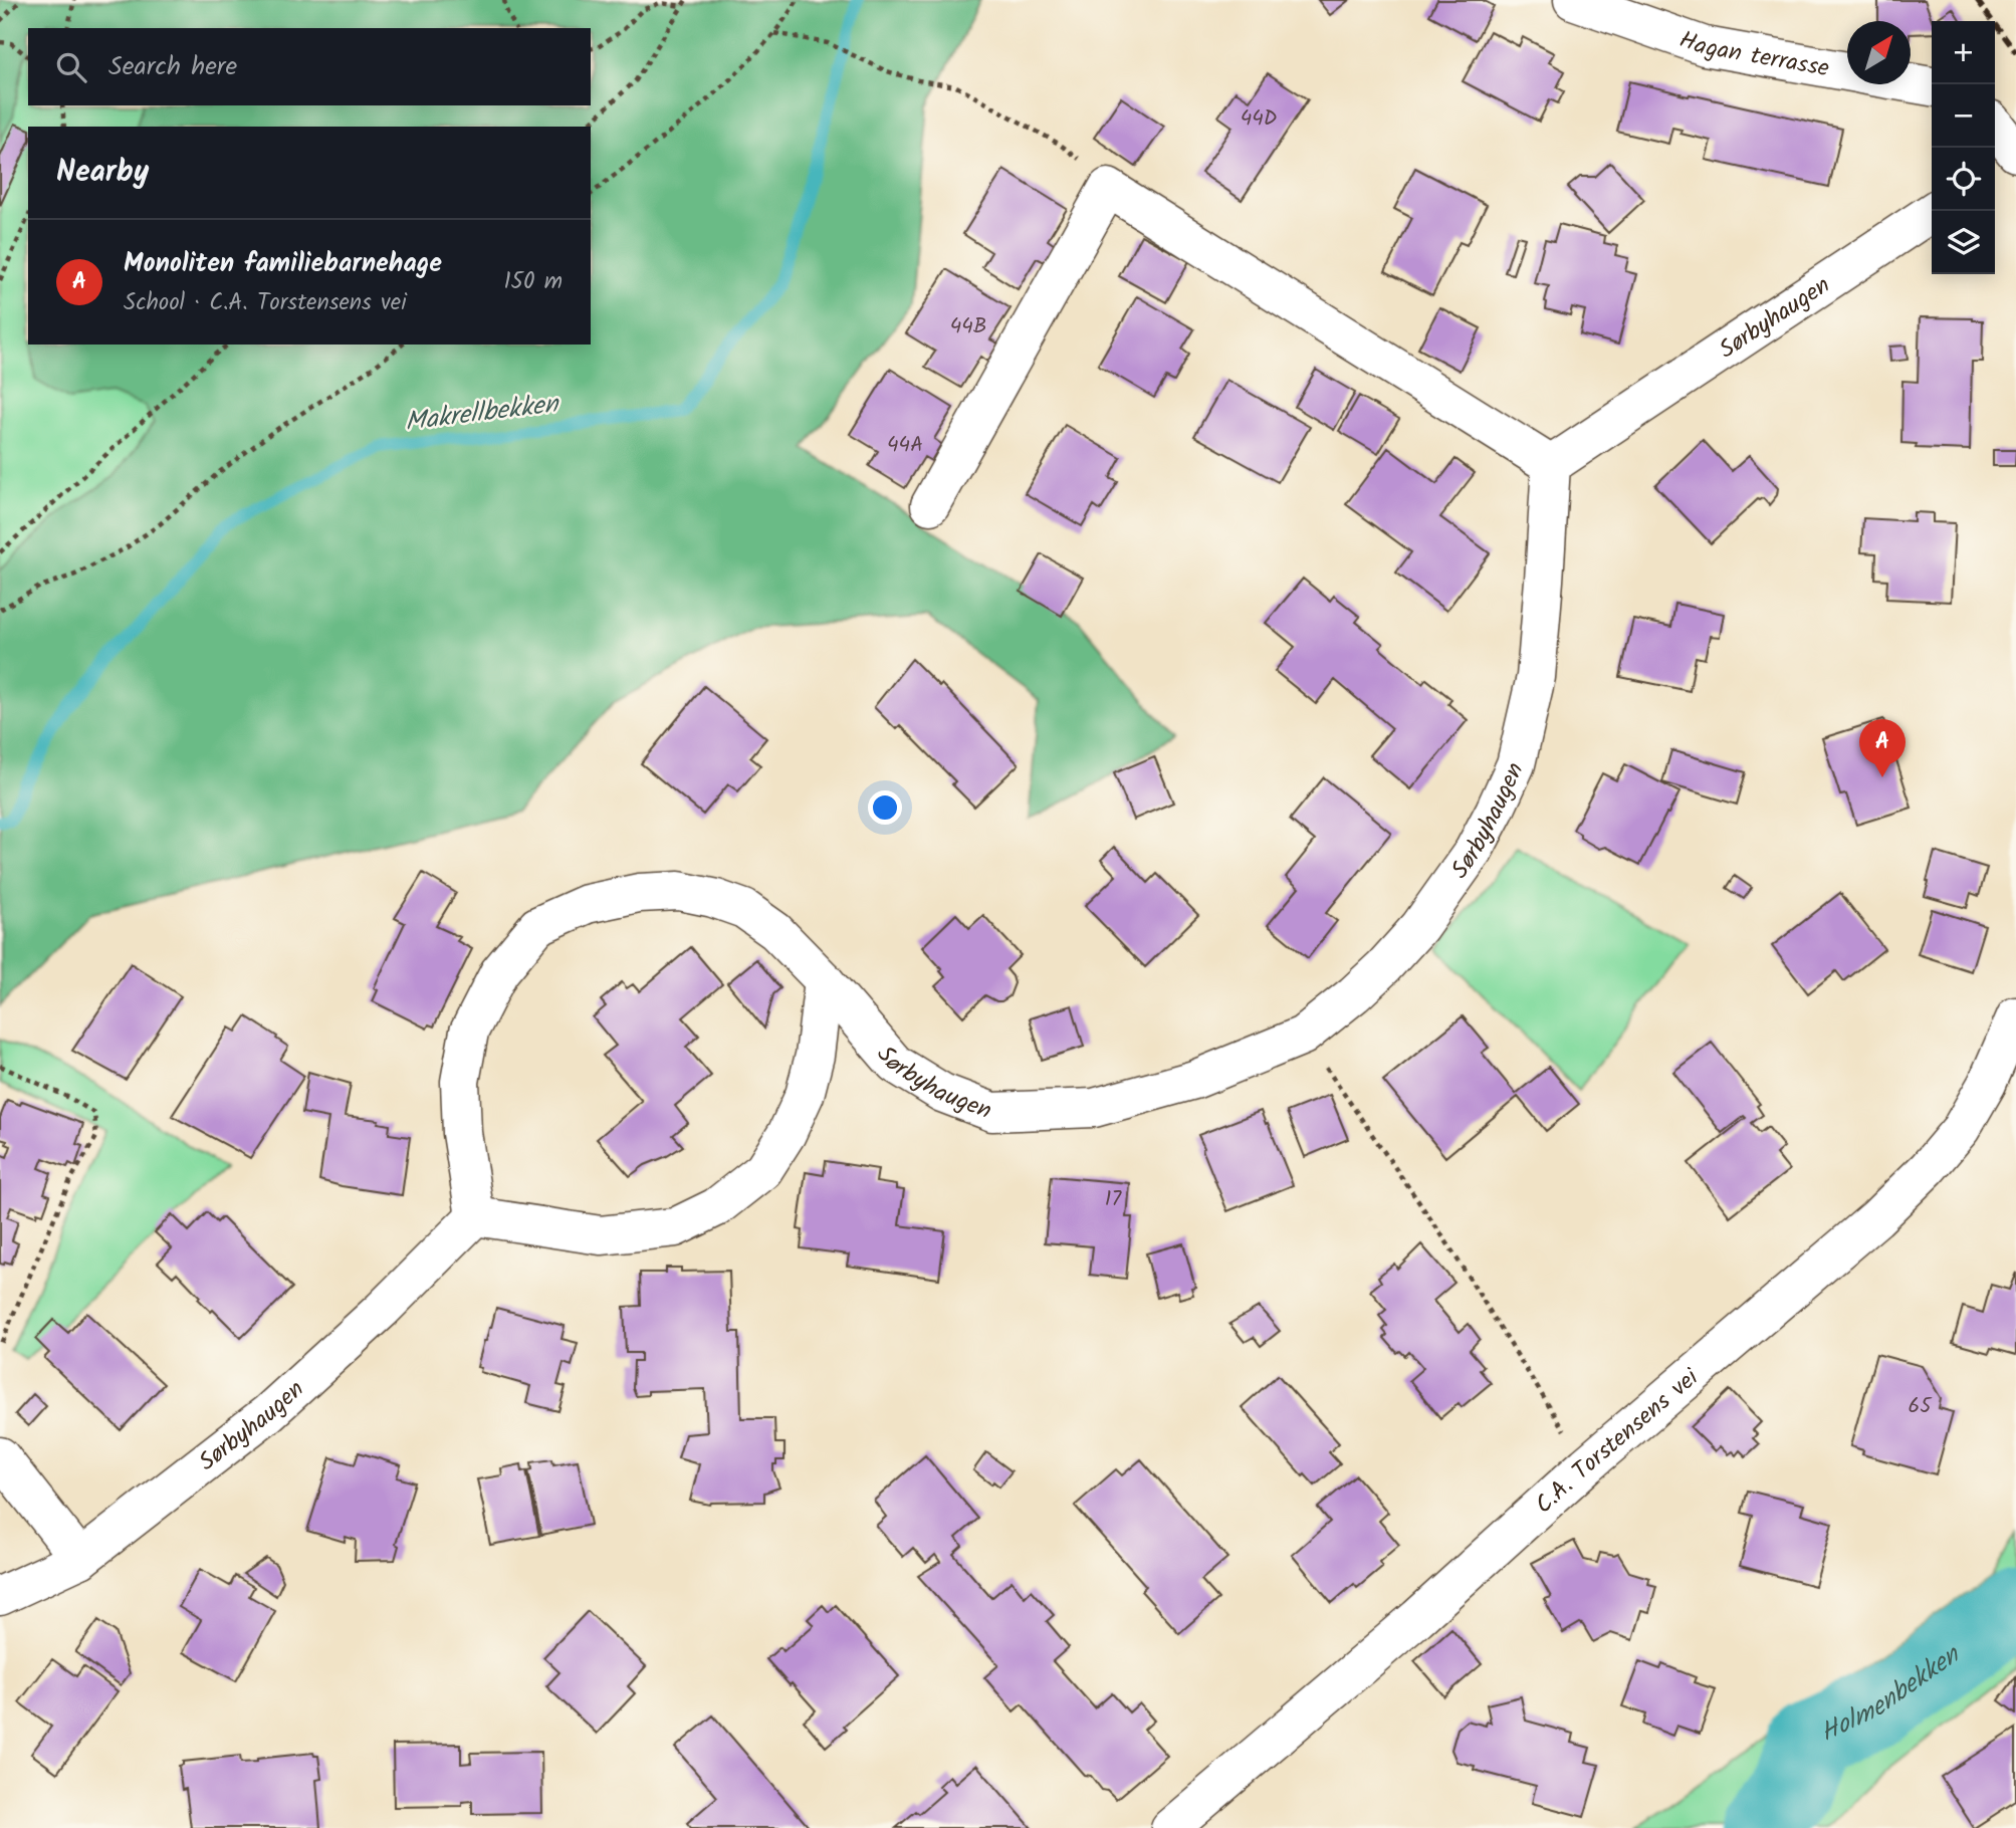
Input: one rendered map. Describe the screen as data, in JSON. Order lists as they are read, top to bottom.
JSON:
{
  "streets": {
    "street": ["Hagan terrasse", "Sørbyhaugen", "C.A. Torstensens vei"]
  },
  "water": ["Makrellbekken", "Holmenbekken"],
  "house_numbers": [
    "44D",
    "44B",
    "44A",
    "17",
    "65"
  ],
  "north": "top right",
  "page": {
    "map_buttons": ["+", "−"],
    "search": "Search here",
    "heading": "Nearby",
    "list": [
      {
        "mark": "A",
        "name": "Monoliten familiebarnehage",
        "note": "School · C.A. Torstensens vei",
        "value": "150 m"
      }
    ],
    "pins": "A"
  }
}
